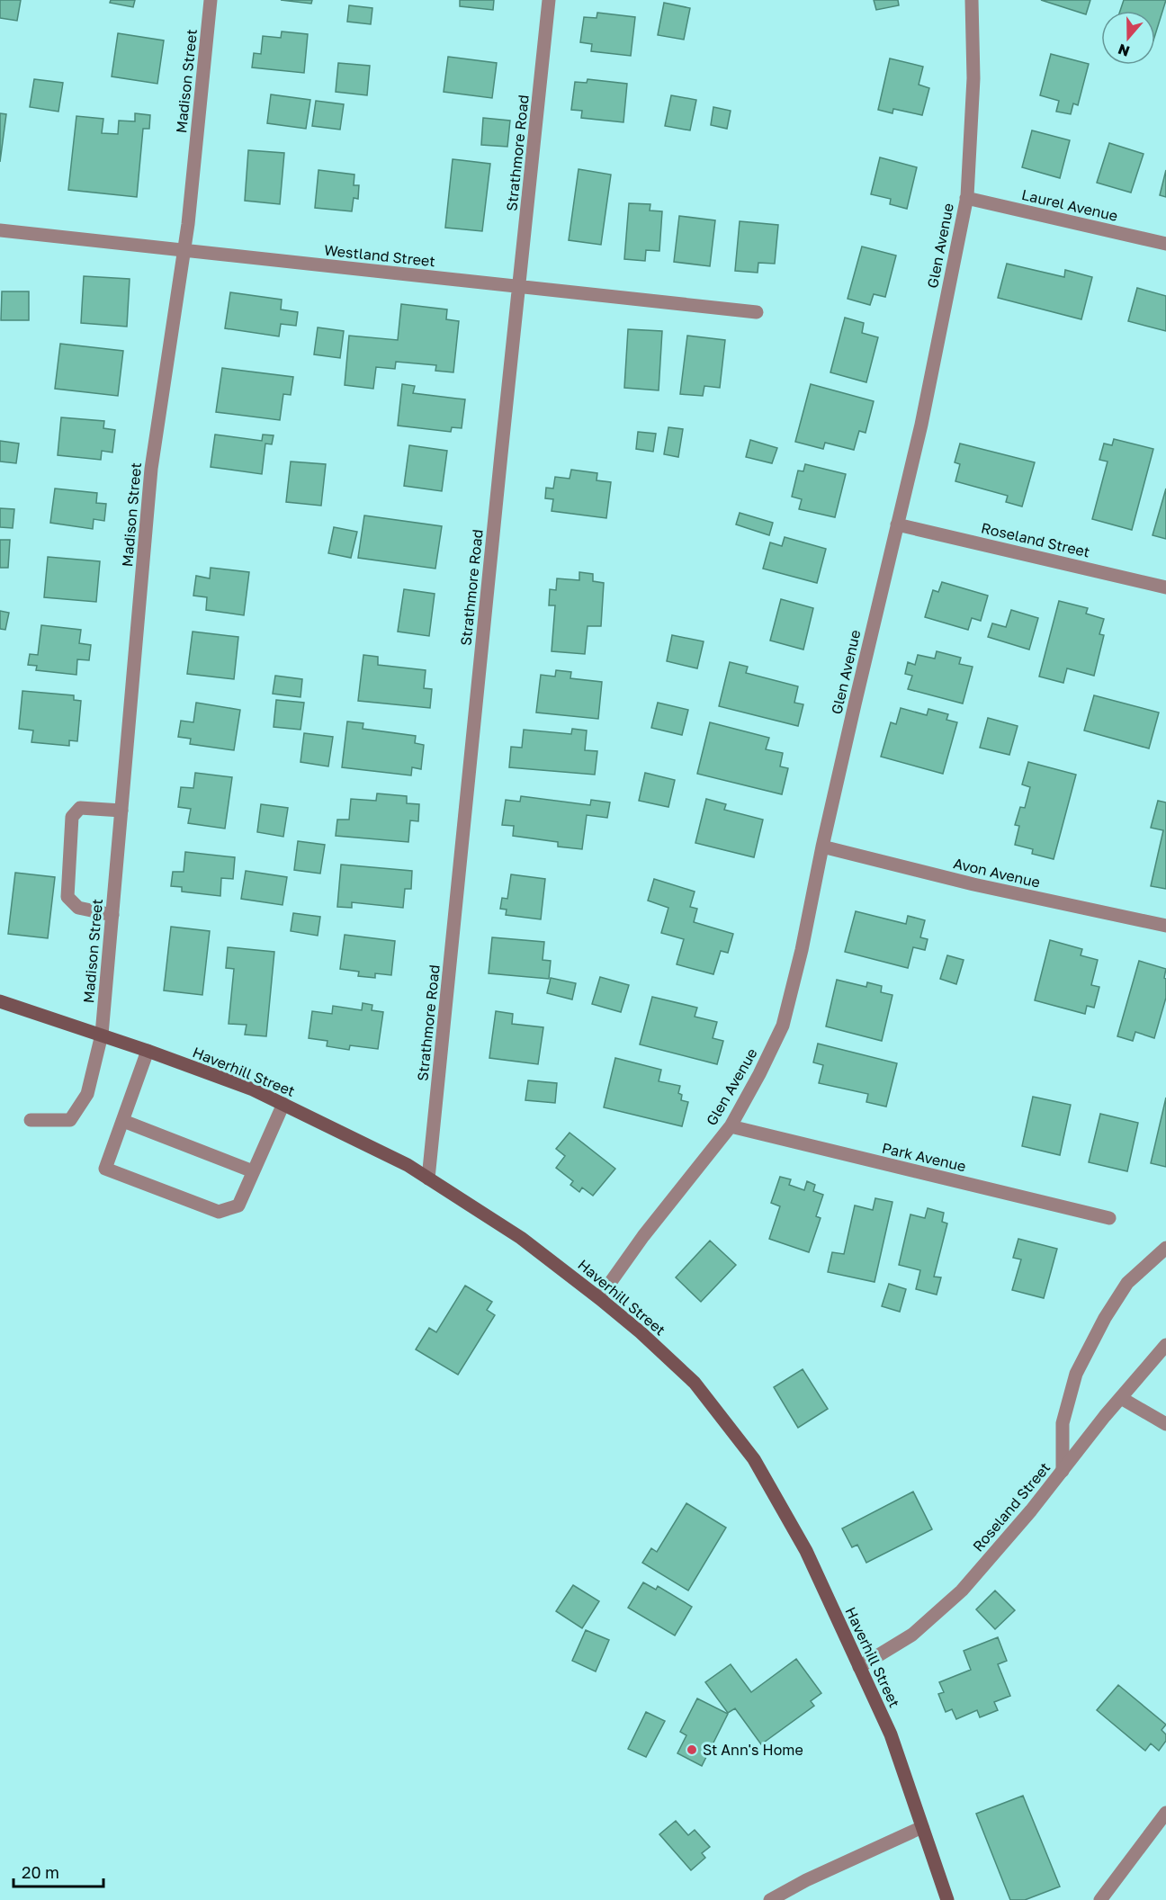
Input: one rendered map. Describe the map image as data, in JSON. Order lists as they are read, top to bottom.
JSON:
{
  "streets": {
    "main road": ["Haverhill Street"],
    "street": [
      "Madison Street",
      "Strathmore Road",
      "Laurel Avenue",
      "Glen Avenue",
      "Westland Street",
      "Roseland Street",
      "Avon Avenue",
      "Park Avenue"
    ]
  },
  "crossings": [
    ["Madison Street", "Westland Street"],
    ["Madison Street", "Haverhill Street"],
    ["Strathmore Road", "Westland Street"],
    ["Strathmore Road", "Haverhill Street"],
    ["Laurel Avenue", "Glen Avenue"],
    ["Glen Avenue", "Roseland Street"],
    ["Glen Avenue", "Avon Avenue"],
    ["Glen Avenue", "Haverhill Street"],
    ["Glen Avenue", "Park Avenue"],
    ["Roseland Street", "Haverhill Street"]
  ],
  "places": ["St Ann's Home"],
  "scale_bar": "20 m",
  "north": "bottom"
}
